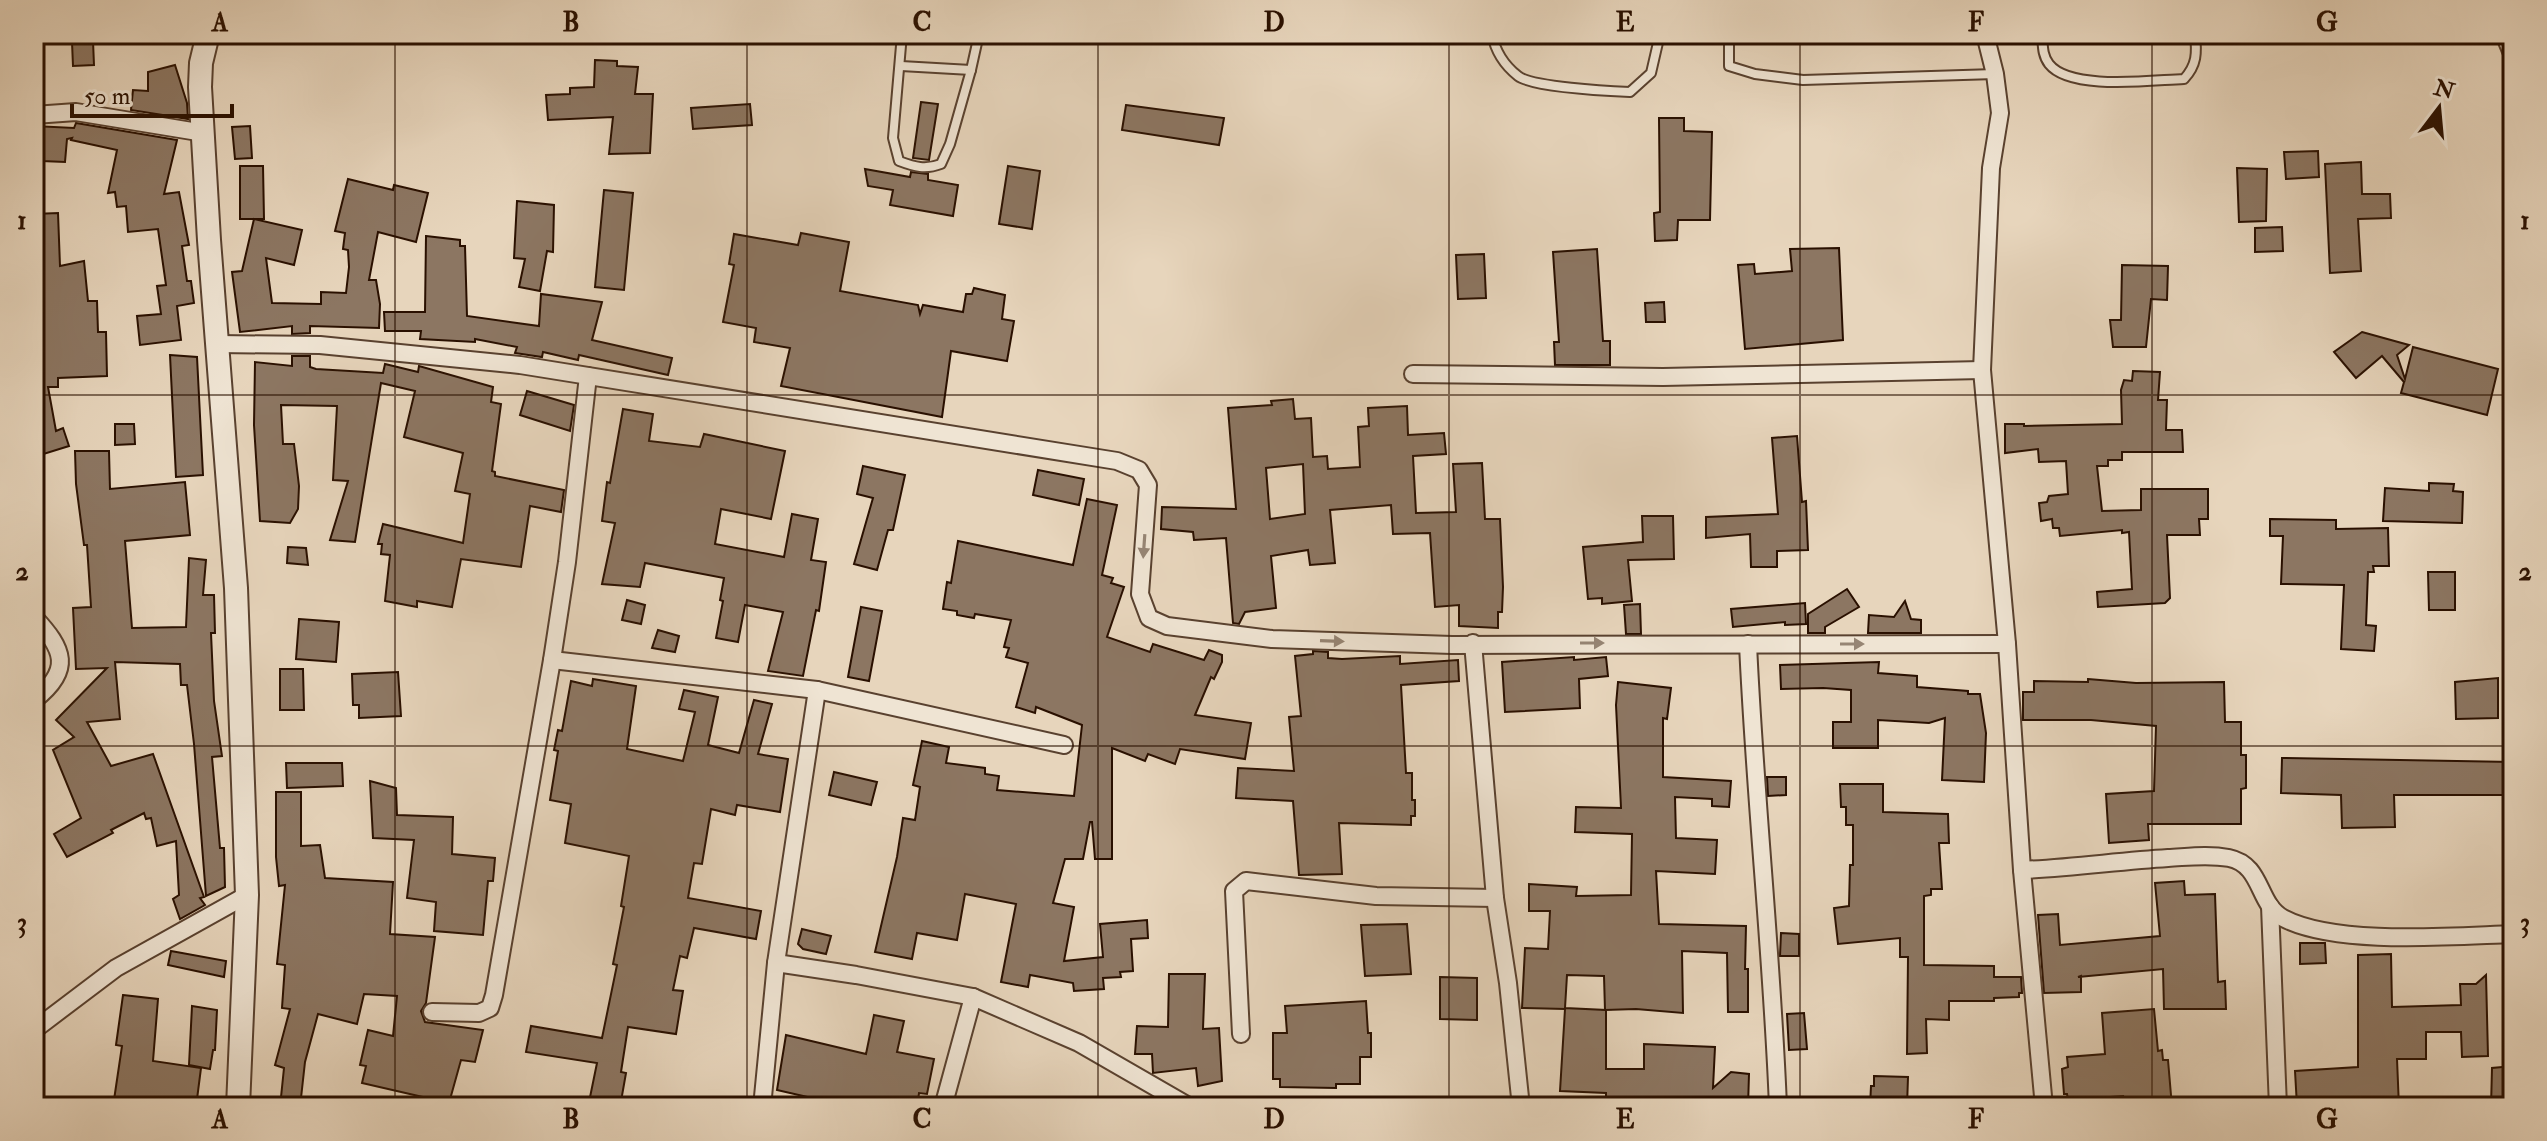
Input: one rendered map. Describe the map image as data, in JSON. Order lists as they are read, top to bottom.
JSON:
{
  "scale_bar": "50 m",
  "north": "top",
  "grid": {
    "columns": [
      "A",
      "B",
      "C",
      "D",
      "E",
      "F",
      "G"
    ],
    "rows": ["1", "2", "3"]
  }
}
